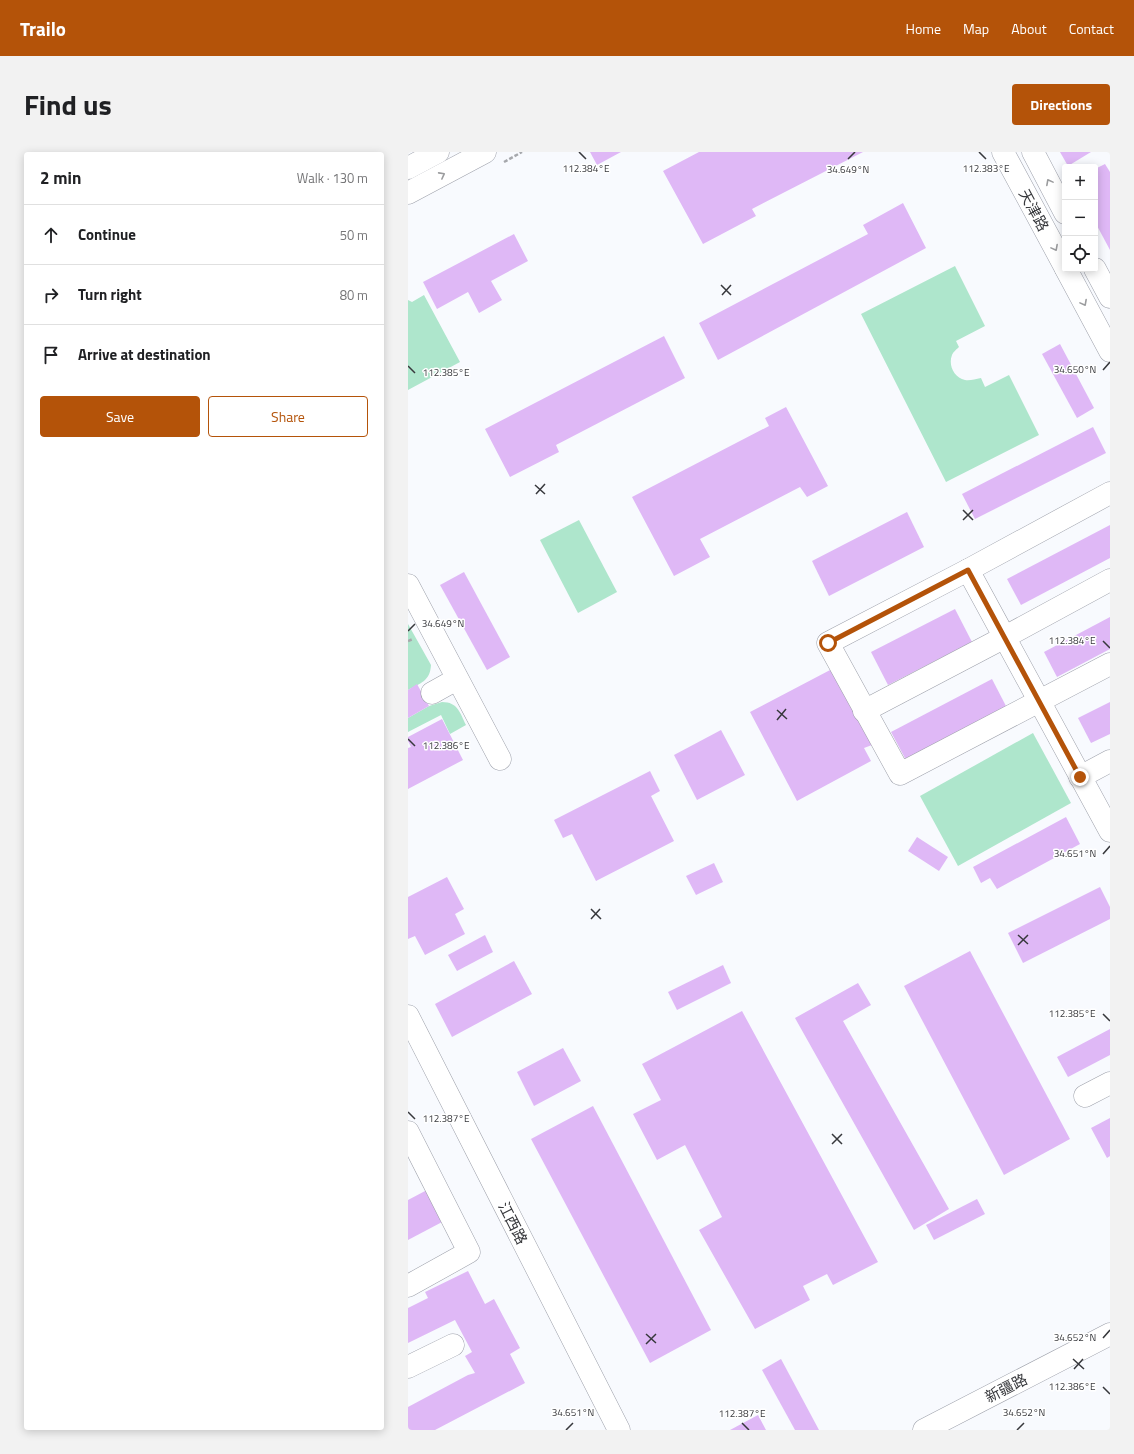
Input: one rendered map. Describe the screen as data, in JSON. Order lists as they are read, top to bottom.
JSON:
{
  "streets": {
    "street": ["天津路", "江西路", "新疆路"]
  },
  "page": {
    "header": "Trailo",
    "nav": [
      "Home",
      "Map",
      "About",
      "Contact"
    ],
    "title": "Find us",
    "buttons": [
      "Directions",
      ["Save", "Share"]
    ],
    "heading": ["2 min", "Walk · 130 m"],
    "map_buttons": ["+", "−"],
    "list": [
      ["Continue", "50 m"],
      ["Turn right", "80 m"],
      "Arrive at destination"
    ]
  },
  "coordinates": [
    "112.384°E",
    "112.383°E",
    "34.649°N",
    "34.650°N",
    "112.385°E",
    "112.386°E",
    "34.651°N",
    "112.387°E",
    "34.652°N"
  ]
}
